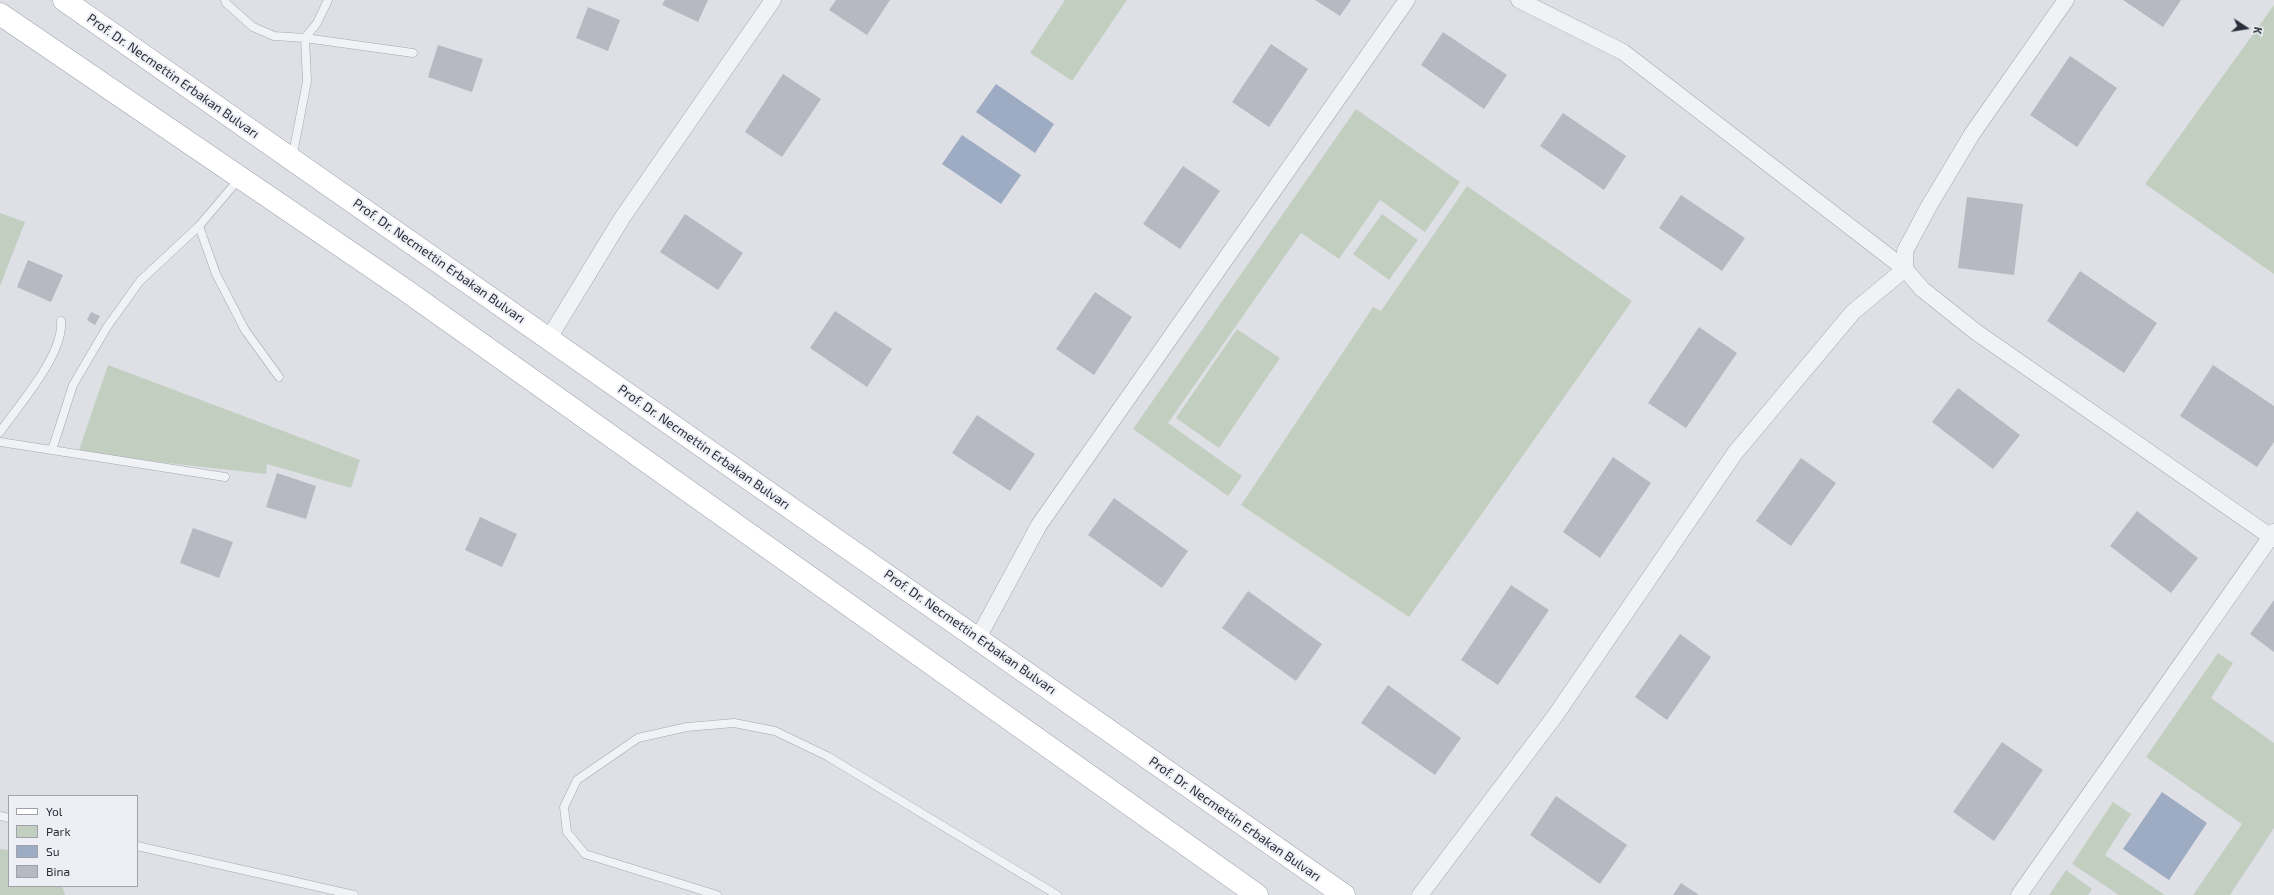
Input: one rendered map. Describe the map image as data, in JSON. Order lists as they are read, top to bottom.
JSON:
{
  "streets": {
    "main road": ["Prof. Dr. Necmettin Erbakan Bulvarı"]
  },
  "legend": [
    "Yol",
    "Park",
    "Su",
    "Bina"
  ],
  "north": "right"
}
